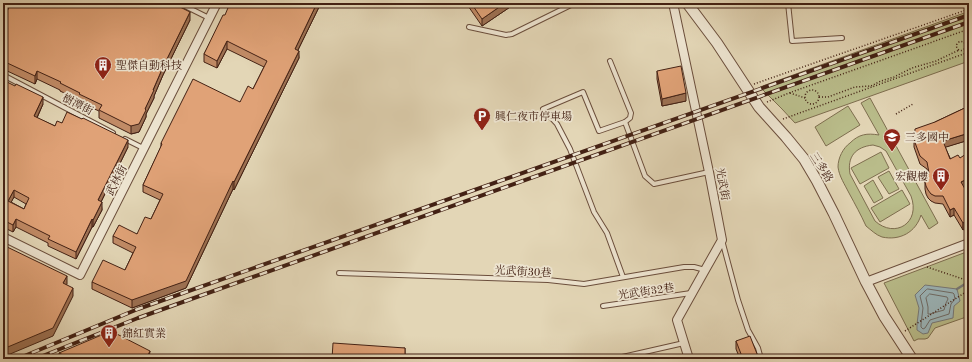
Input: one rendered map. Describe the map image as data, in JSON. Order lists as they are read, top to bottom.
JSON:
{
  "streets": {
    "street": ["三多路", "武林街", "光武街"],
    "lane": ["樹潭街", "光武街30巷", "光武街32巷"]
  },
  "crossings": [
    ["樹潭街", "武林街"]
  ],
  "places": {
    "building": ["聖傑自動科技", "宏觀樓", "錦紅實業"],
    "parking": ["興仁夜市停車場"],
    "school or university": ["三多國中"]
  }
}
